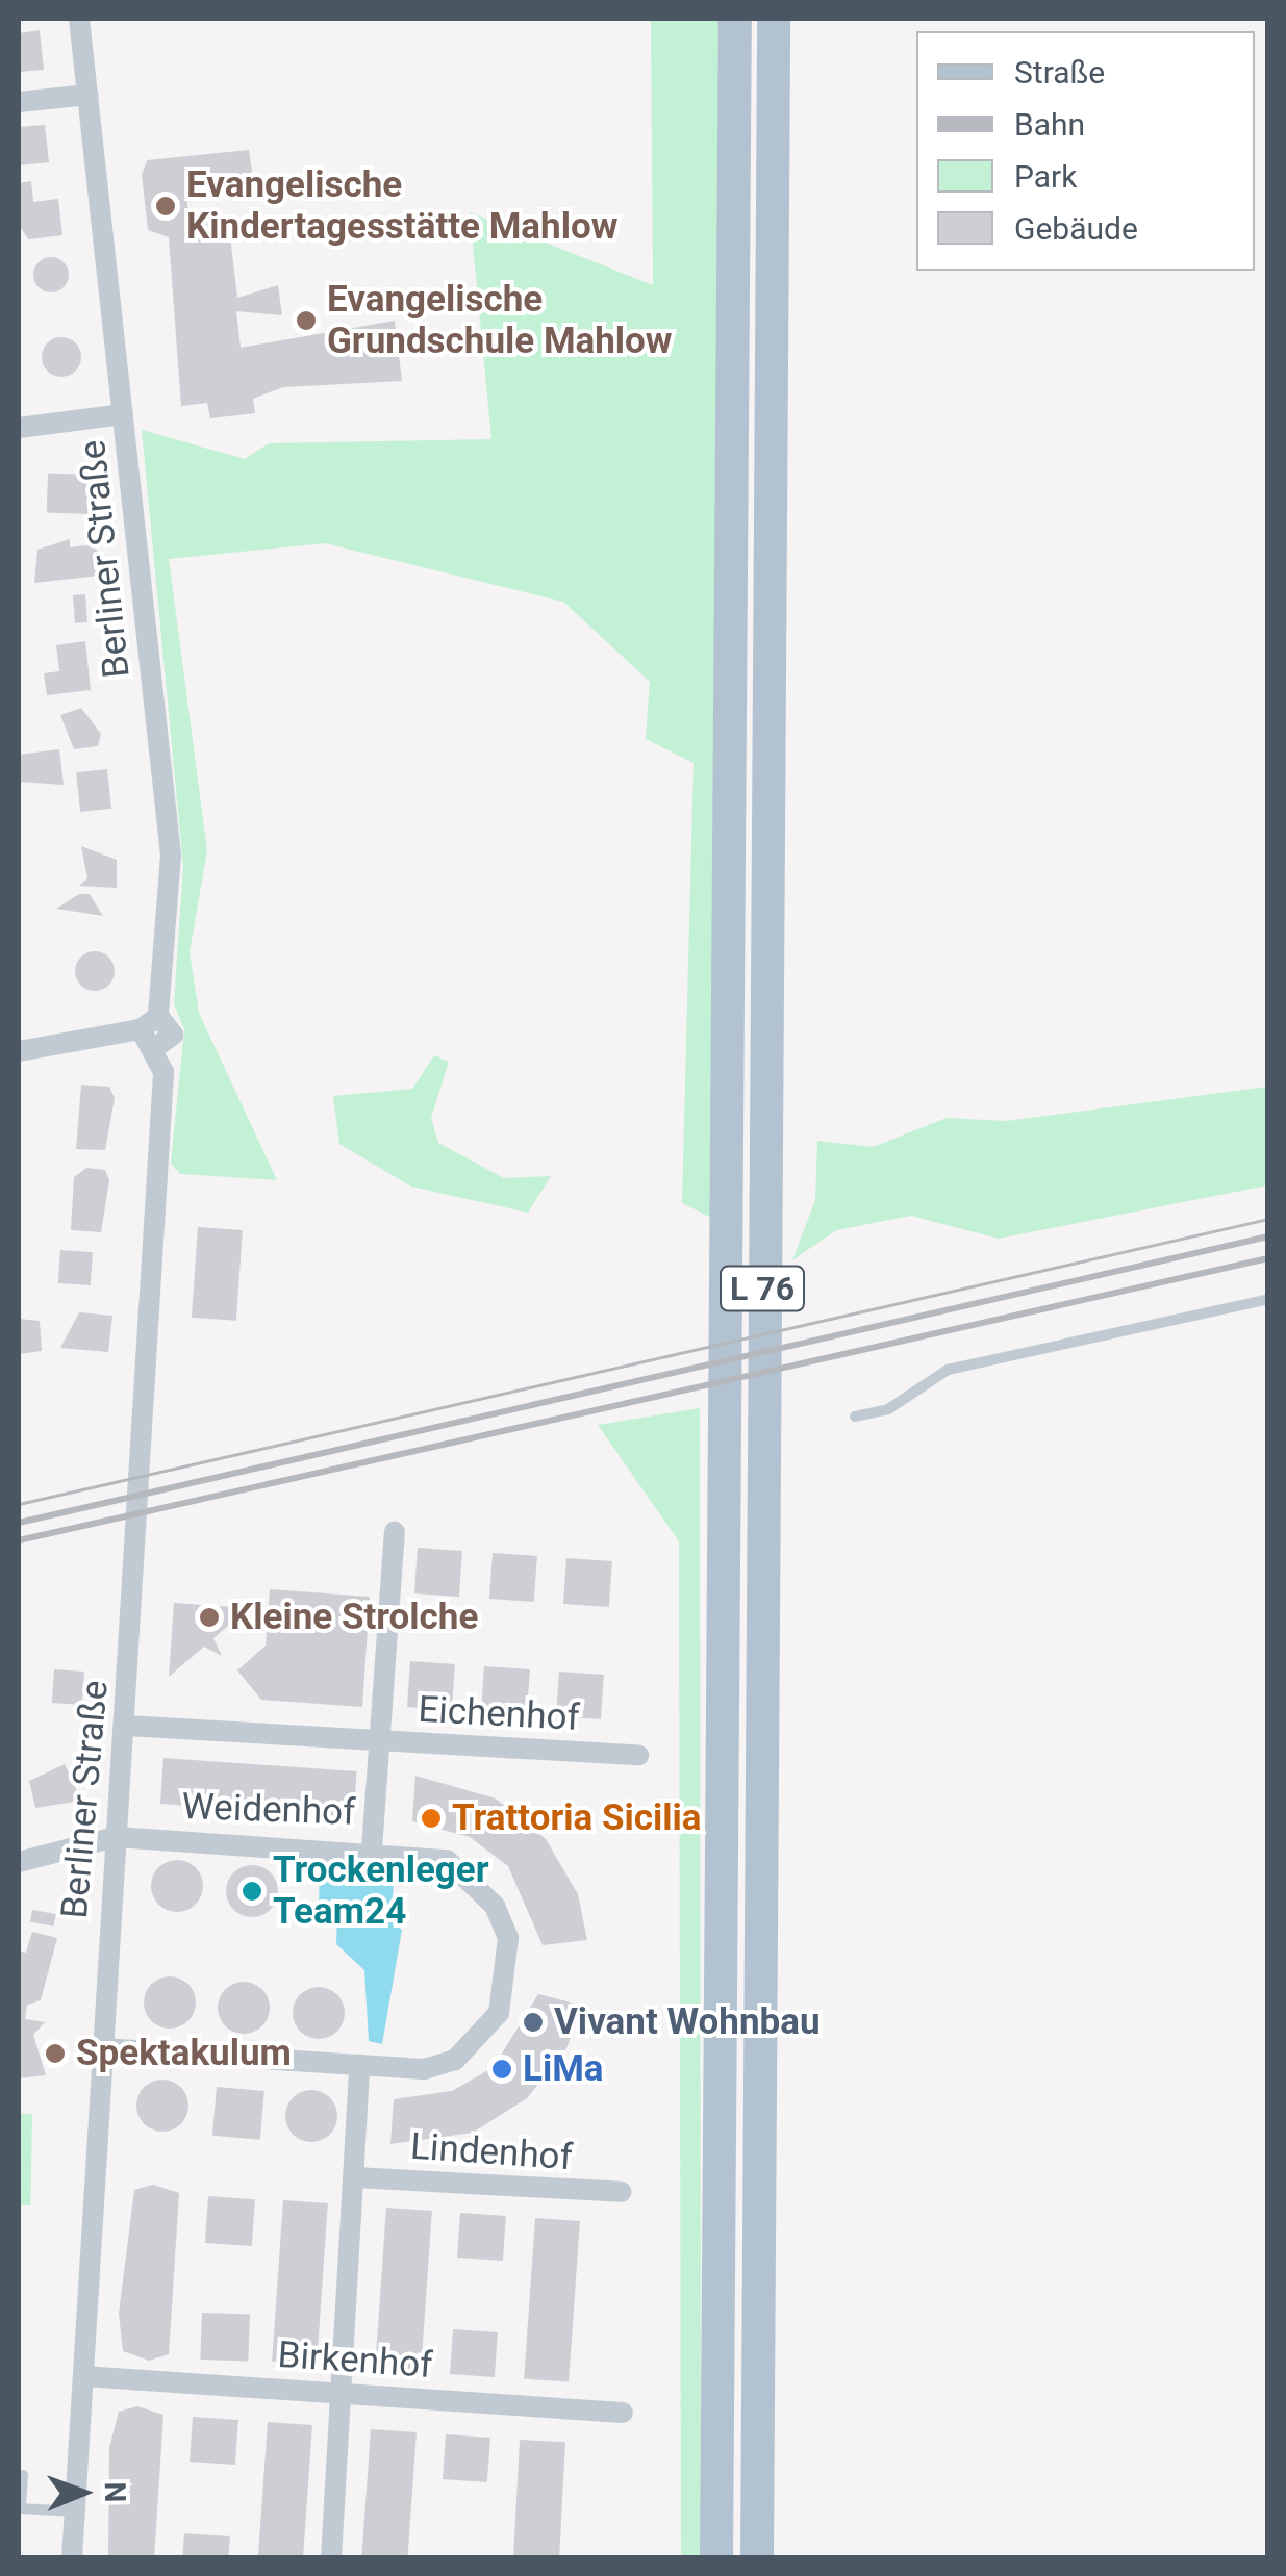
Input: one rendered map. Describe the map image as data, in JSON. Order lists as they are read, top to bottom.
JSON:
{
  "streets": {
    "main road": ["L 76"],
    "street": [
      "Berliner Straße",
      "Eichenhof",
      "Weidenhof",
      "Lindenhof",
      "Birkenhof"
    ]
  },
  "crossings": [
    ["Berliner Straße", "Weidenhof"],
    ["Berliner Straße", "Birkenhof"],
    ["Eichenhof", "Weidenhof"]
  ],
  "places": [
    "Evangelische Kindertagesstätte Mahlow",
    "Evangelische Grundschule Mahlow",
    "Kleine Strolche",
    "Trattoria Sicilia",
    "Trockenleger Team24",
    "Vivant Wohnbau",
    "Spektakulum",
    "LiMa"
  ],
  "legend": [
    "Straße",
    "Bahn",
    "Park",
    "Gebäude"
  ],
  "north": "right"
}
